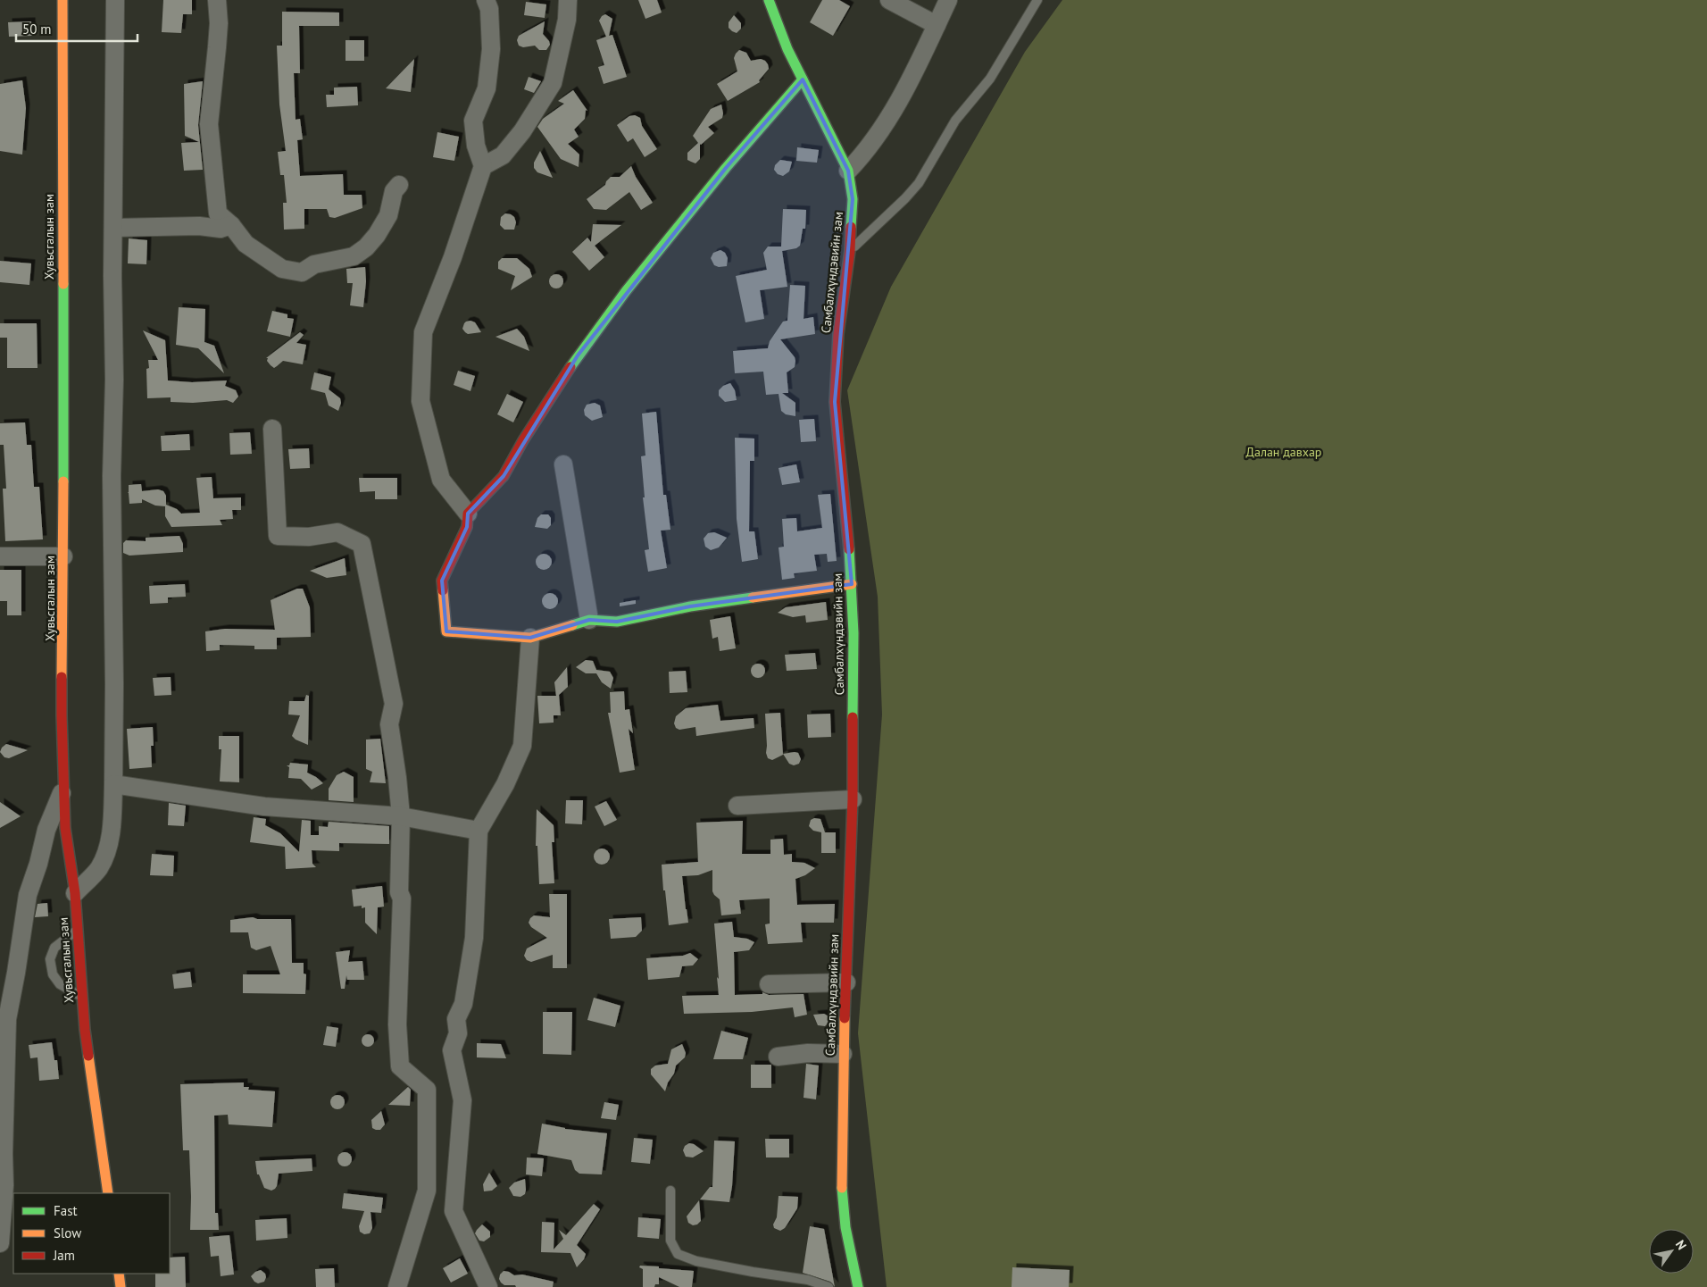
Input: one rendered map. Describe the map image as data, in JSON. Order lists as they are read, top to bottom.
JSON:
{
  "streets": {
    "street": ["Хувьсгалын зам", "Самбалхүндэвийн зам"]
  },
  "parks": ["Далан давхар"],
  "legend": ["Fast", "Slow", "Jam"],
  "scale_bar": "50 m",
  "north": "top right"
}
